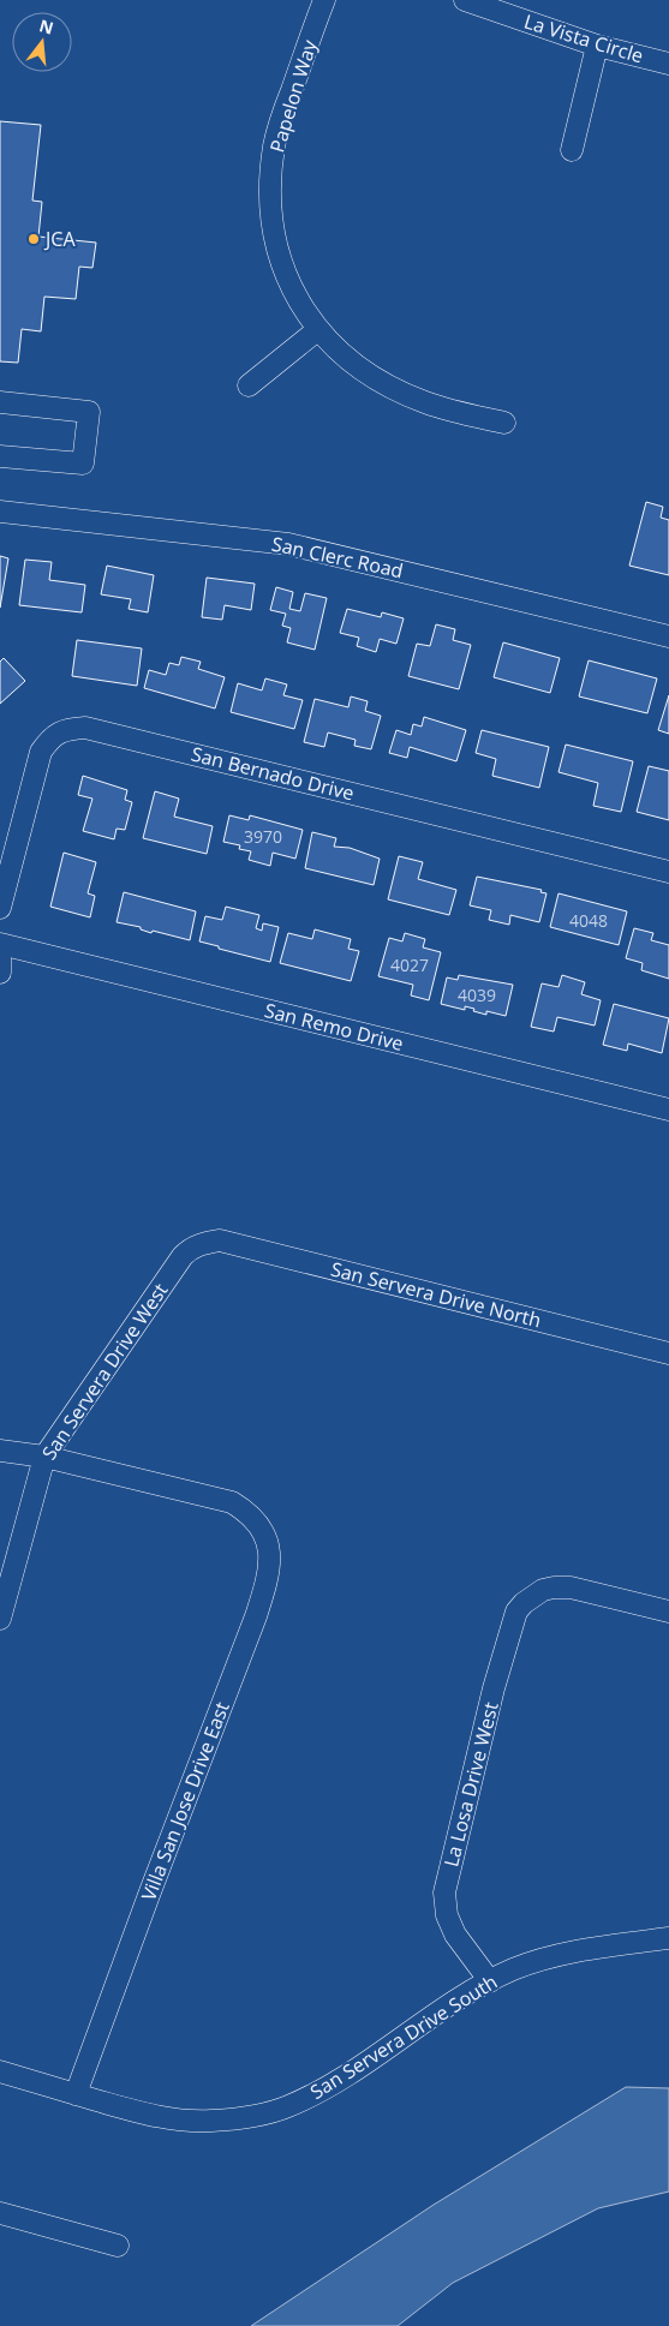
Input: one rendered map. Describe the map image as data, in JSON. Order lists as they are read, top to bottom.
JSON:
{
  "streets": {
    "street": [
      "La Vista Circle",
      "Papelon Way",
      "San Clerc Road",
      "San Bernado Drive",
      "San Remo Drive",
      "San Servera Drive North",
      "San Servera Drive West",
      "La Losa Drive West",
      "Villa San Jose Drive East",
      "San Servera Drive South"
    ]
  },
  "crossings": [
    ["San Servera Drive North", "San Servera Drive West"],
    ["San Servera Drive West", "Villa San Jose Drive East"],
    ["La Losa Drive West", "San Servera Drive South"],
    ["Villa San Jose Drive East", "San Servera Drive South"]
  ],
  "places": ["JCA"],
  "house_numbers": [
    "3970",
    "4048",
    "4027",
    "4039"
  ],
  "north": "top"
}
